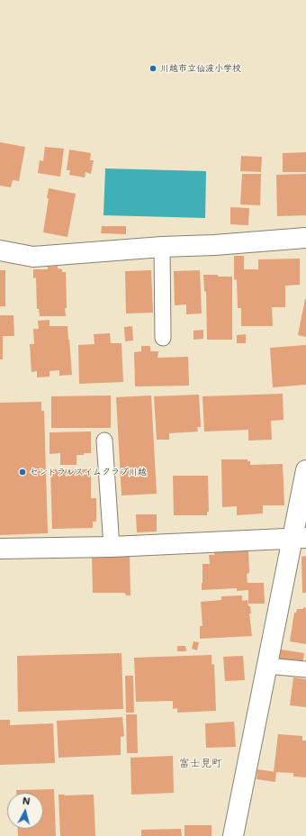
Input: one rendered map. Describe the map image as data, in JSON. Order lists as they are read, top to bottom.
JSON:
{
  "districts": ["富士見町"],
  "places": ["川越市立仙波小学校", "セントラルスイムクラブ川越"],
  "north": "top"
}
